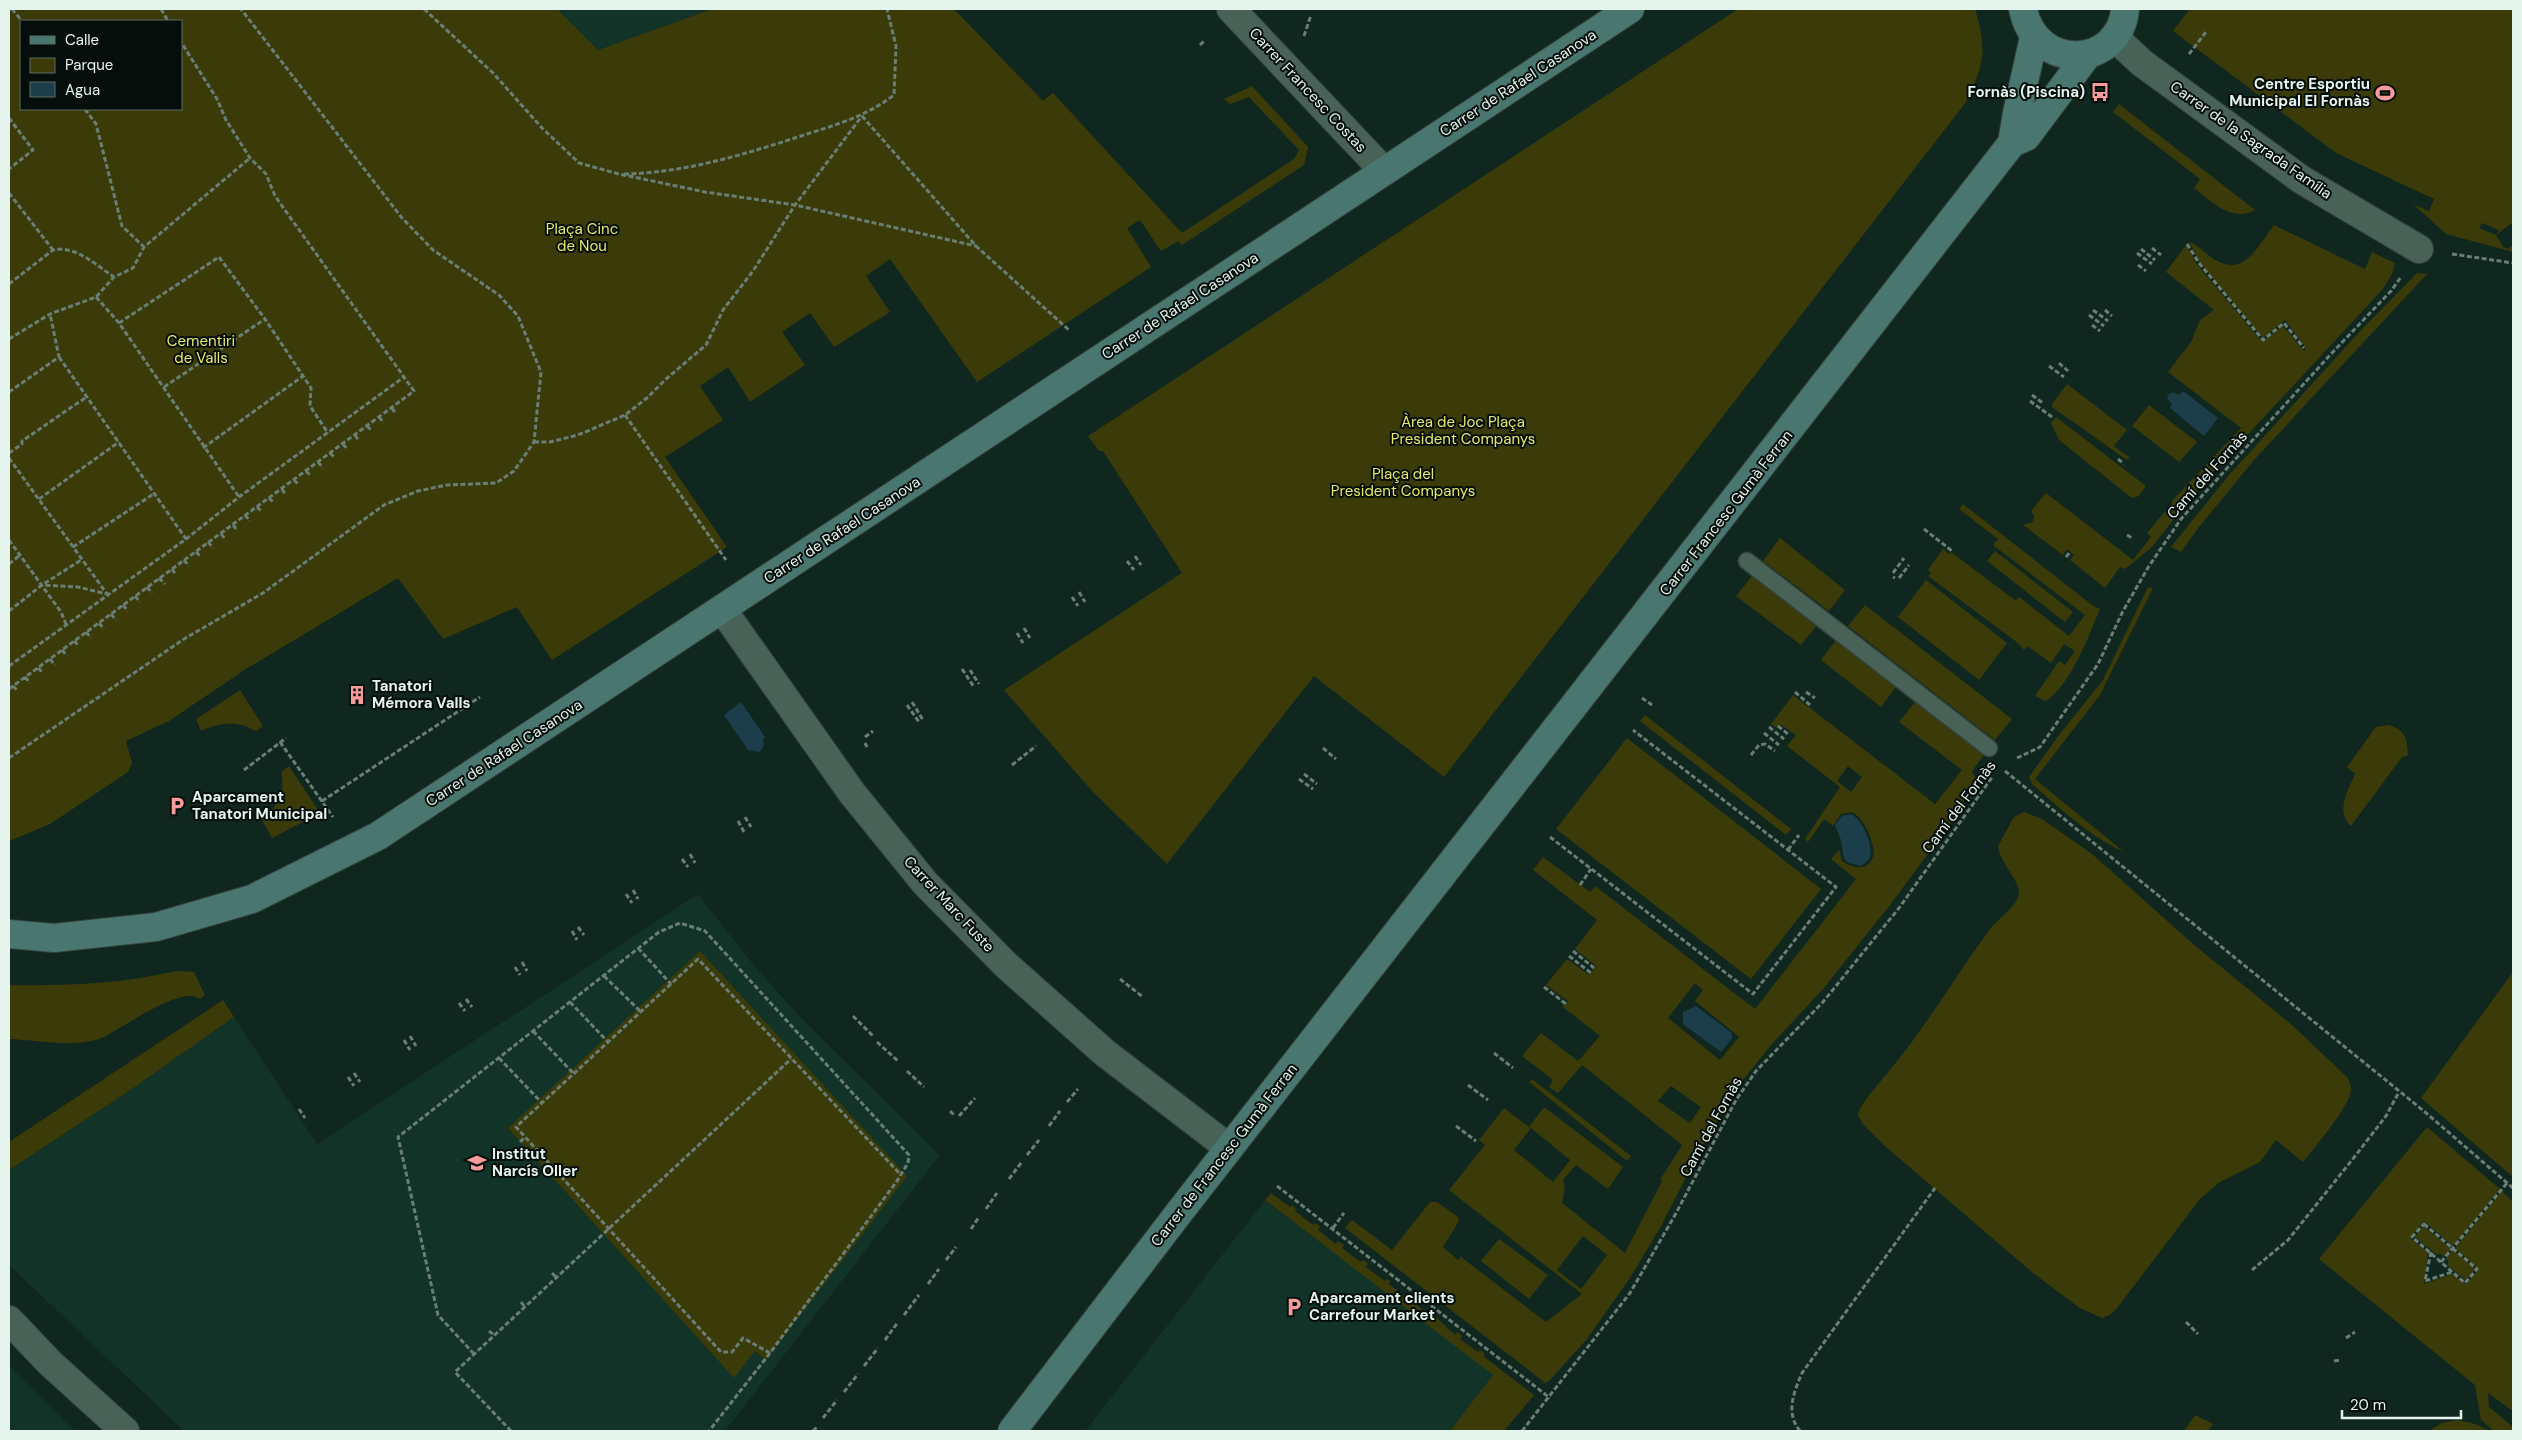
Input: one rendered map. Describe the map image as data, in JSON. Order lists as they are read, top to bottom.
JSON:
{
  "streets": {
    "street": [
      "Carrer de Rafael Casanova",
      "Carrer Francesc Costas",
      "Carrer de la Sagrada Família",
      "Carrer Francesc Gumà Ferran",
      "Carrer Marc Fuste",
      "Carrer de Francesc Gumà Ferran"
    ],
    "path": ["Camí del Fornàs"]
  },
  "crossings": [
    ["Carrer de Rafael Casanova", "Carrer Francesc Costas"],
    ["Carrer de Rafael Casanova", "Carrer Marc Fuste"],
    ["Carrer de la Sagrada Família", "Camí del Fornàs"],
    ["Carrer Francesc Gumà Ferran", "Carrer de Francesc Gumà Ferran"],
    ["Carrer Marc Fuste", "Carrer de Francesc Gumà Ferran"]
  ],
  "parks": [
    "Plaça Cinc de Nou",
    "Cementiri de Valls",
    "Àrea de Joc Plaça President Companys",
    "Plaça del President Companys"
  ],
  "places": {
    "bus stop": ["Fornàs (Piscina)"],
    "sports": ["Centre Esportiu Municipal El Fornàs"],
    "building": ["Tanatori Mémora Valls"],
    "parking": ["Aparcament Tanatori Municipal", "Aparcament clients Carrefour Market"],
    "school or university": ["Institut Narcís Oller"]
  },
  "legend": ["Calle", "Parque", "Agua"],
  "scale_bar": "20 m"
}
